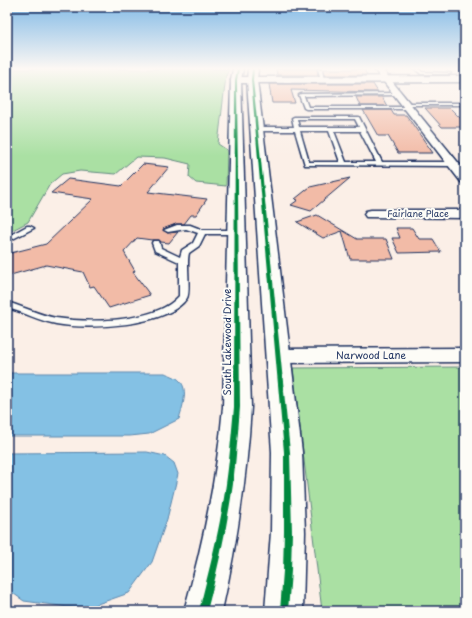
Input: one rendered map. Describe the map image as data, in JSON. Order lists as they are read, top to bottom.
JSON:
{
  "streets": {
    "main road": ["South Lakewood Drive"],
    "street": ["Fairlane Place", "Narwood Lane"]
  }
}
